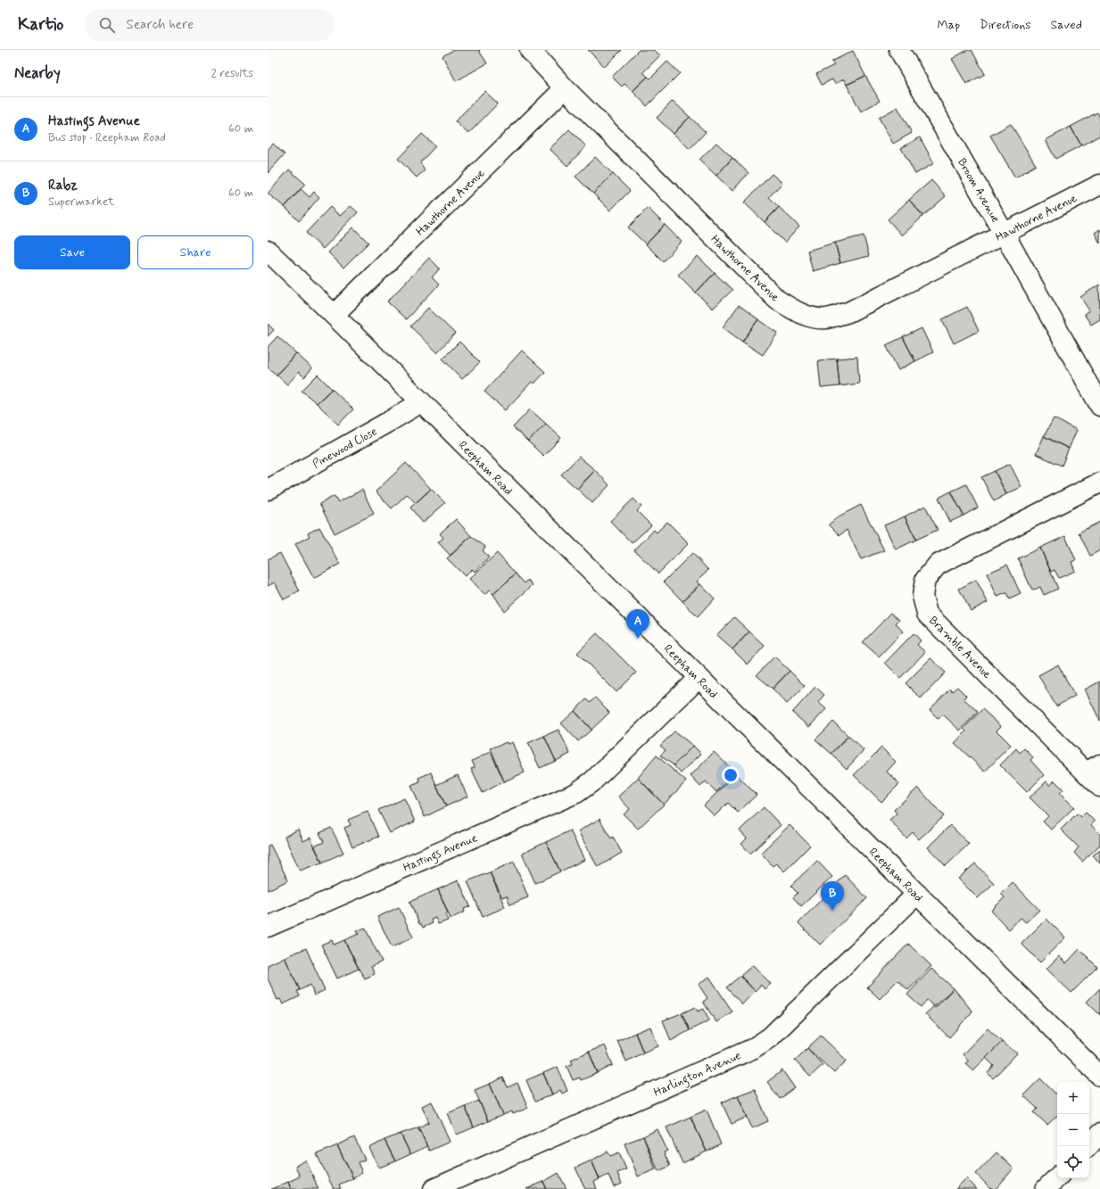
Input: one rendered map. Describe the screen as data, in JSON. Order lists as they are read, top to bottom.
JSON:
{
  "streets": {
    "street": [
      "Broom Avenue",
      "Hawthorne Avenue",
      "Pinewood Close",
      "Reepham Road",
      "Bramble Avenue",
      "Hastings Avenue",
      "Harlington Avenue"
    ]
  },
  "crossings": [
    ["Broom Avenue", "Hawthorne Avenue"],
    ["Hawthorne Avenue", "Reepham Road"],
    ["Pinewood Close", "Reepham Road"],
    ["Reepham Road", "Hastings Avenue"],
    ["Reepham Road", "Harlington Avenue"]
  ],
  "page": {
    "header": "Kartio",
    "search": "Search here",
    "nav": ["Map", "Directions", "Saved"],
    "heading": ["Nearby", "2 results"],
    "list": [
      {
        "mark": "A",
        "name": "Hastings Avenue",
        "note": "Bus stop · Reepham Road",
        "value": "60 m"
      },
      {
        "mark": "B",
        "name": "Rabz",
        "note": "Supermarket",
        "value": "60 m"
      }
    ],
    "buttons": ["Save", "Share"],
    "pins": ["A", "B"],
    "map_buttons": ["+", "−"]
  }
}
